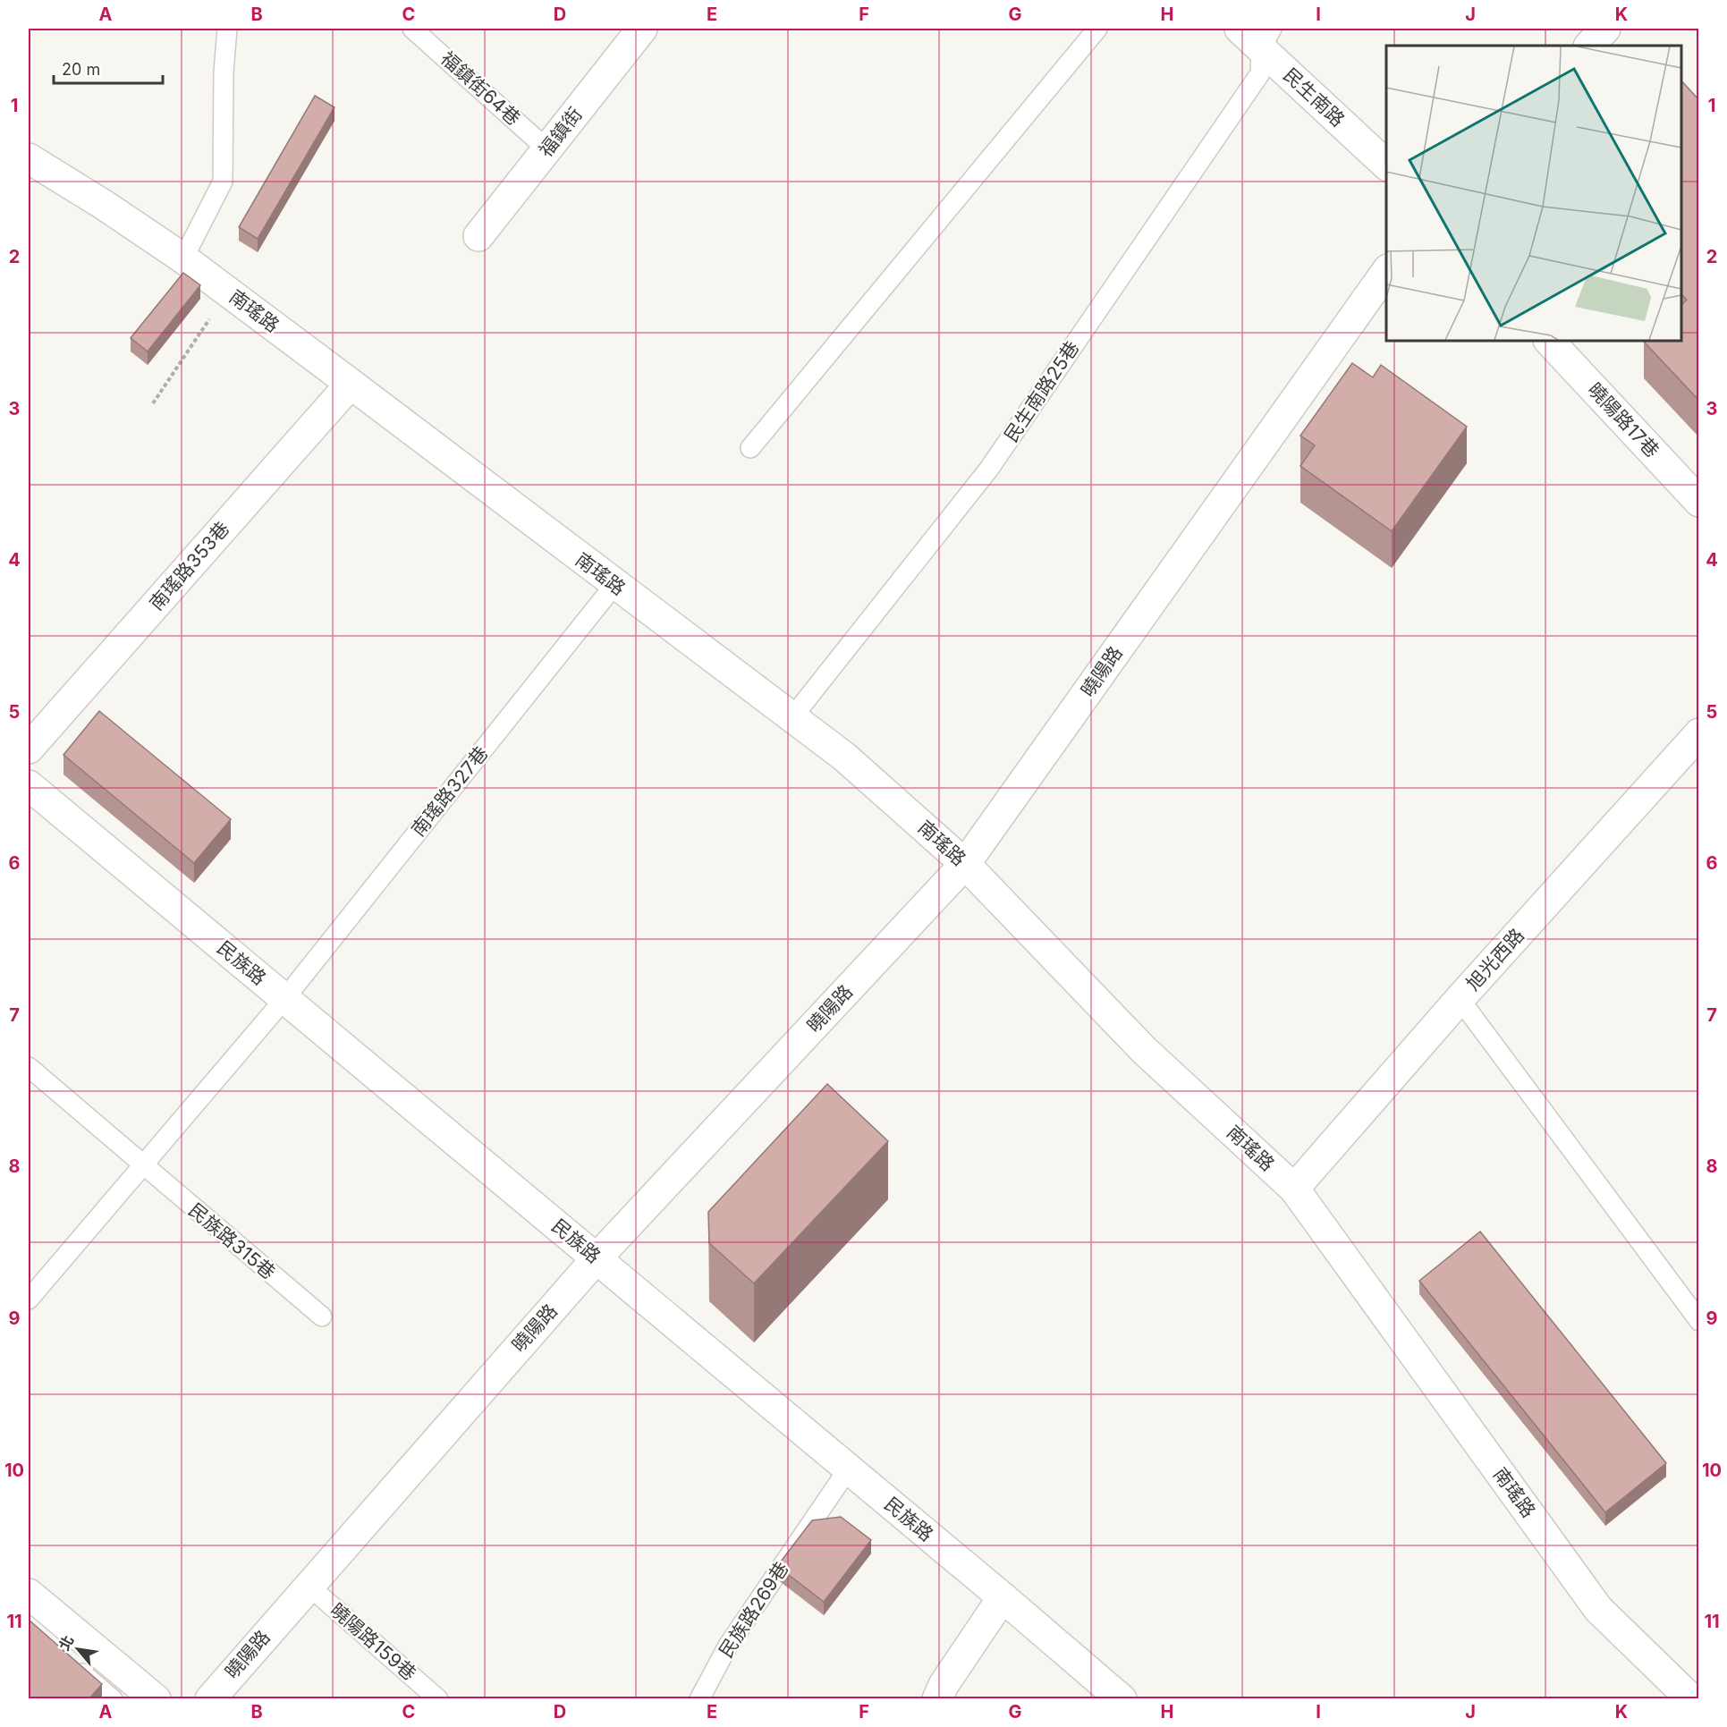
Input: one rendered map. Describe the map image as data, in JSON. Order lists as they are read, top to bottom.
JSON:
{
  "streets": {
    "street": [
      "民生南路",
      "福鎮街",
      "南瑤路",
      "曉陽路17巷",
      "南瑤路353巷",
      "曉陽路",
      "旭光西路",
      "民族路"
    ],
    "lane": [
      "福鎮街64巷",
      "民生南路25巷",
      "南瑤路327巷",
      "民族路315巷",
      "民族路269巷",
      "曉陽路159巷"
    ]
  },
  "crossings": [
    ["福鎮街64巷", "福鎮街"],
    ["民生南路", "民生南路25巷"],
    ["南瑤路", "民生南路25巷"],
    ["南瑤路", "南瑤路353巷"],
    ["南瑤路", "曉陽路"],
    ["南瑤路", "南瑤路327巷"],
    ["南瑤路", "旭光西路"],
    ["曉陽路", "民族路"],
    ["曉陽路", "曉陽路159巷"],
    ["南瑤路327巷", "民族路"],
    ["民族路", "民族路269巷"]
  ],
  "scale_bar": "20 m",
  "north": "top left",
  "grid": {
    "columns": [
      "A",
      "B",
      "C",
      "D",
      "E",
      "F",
      "G",
      "H",
      "I",
      "J",
      "K"
    ],
    "rows": [
      "1",
      "2",
      "3",
      "4",
      "5",
      "6",
      "7",
      "8",
      "9",
      "10",
      "11"
    ]
  }
}
